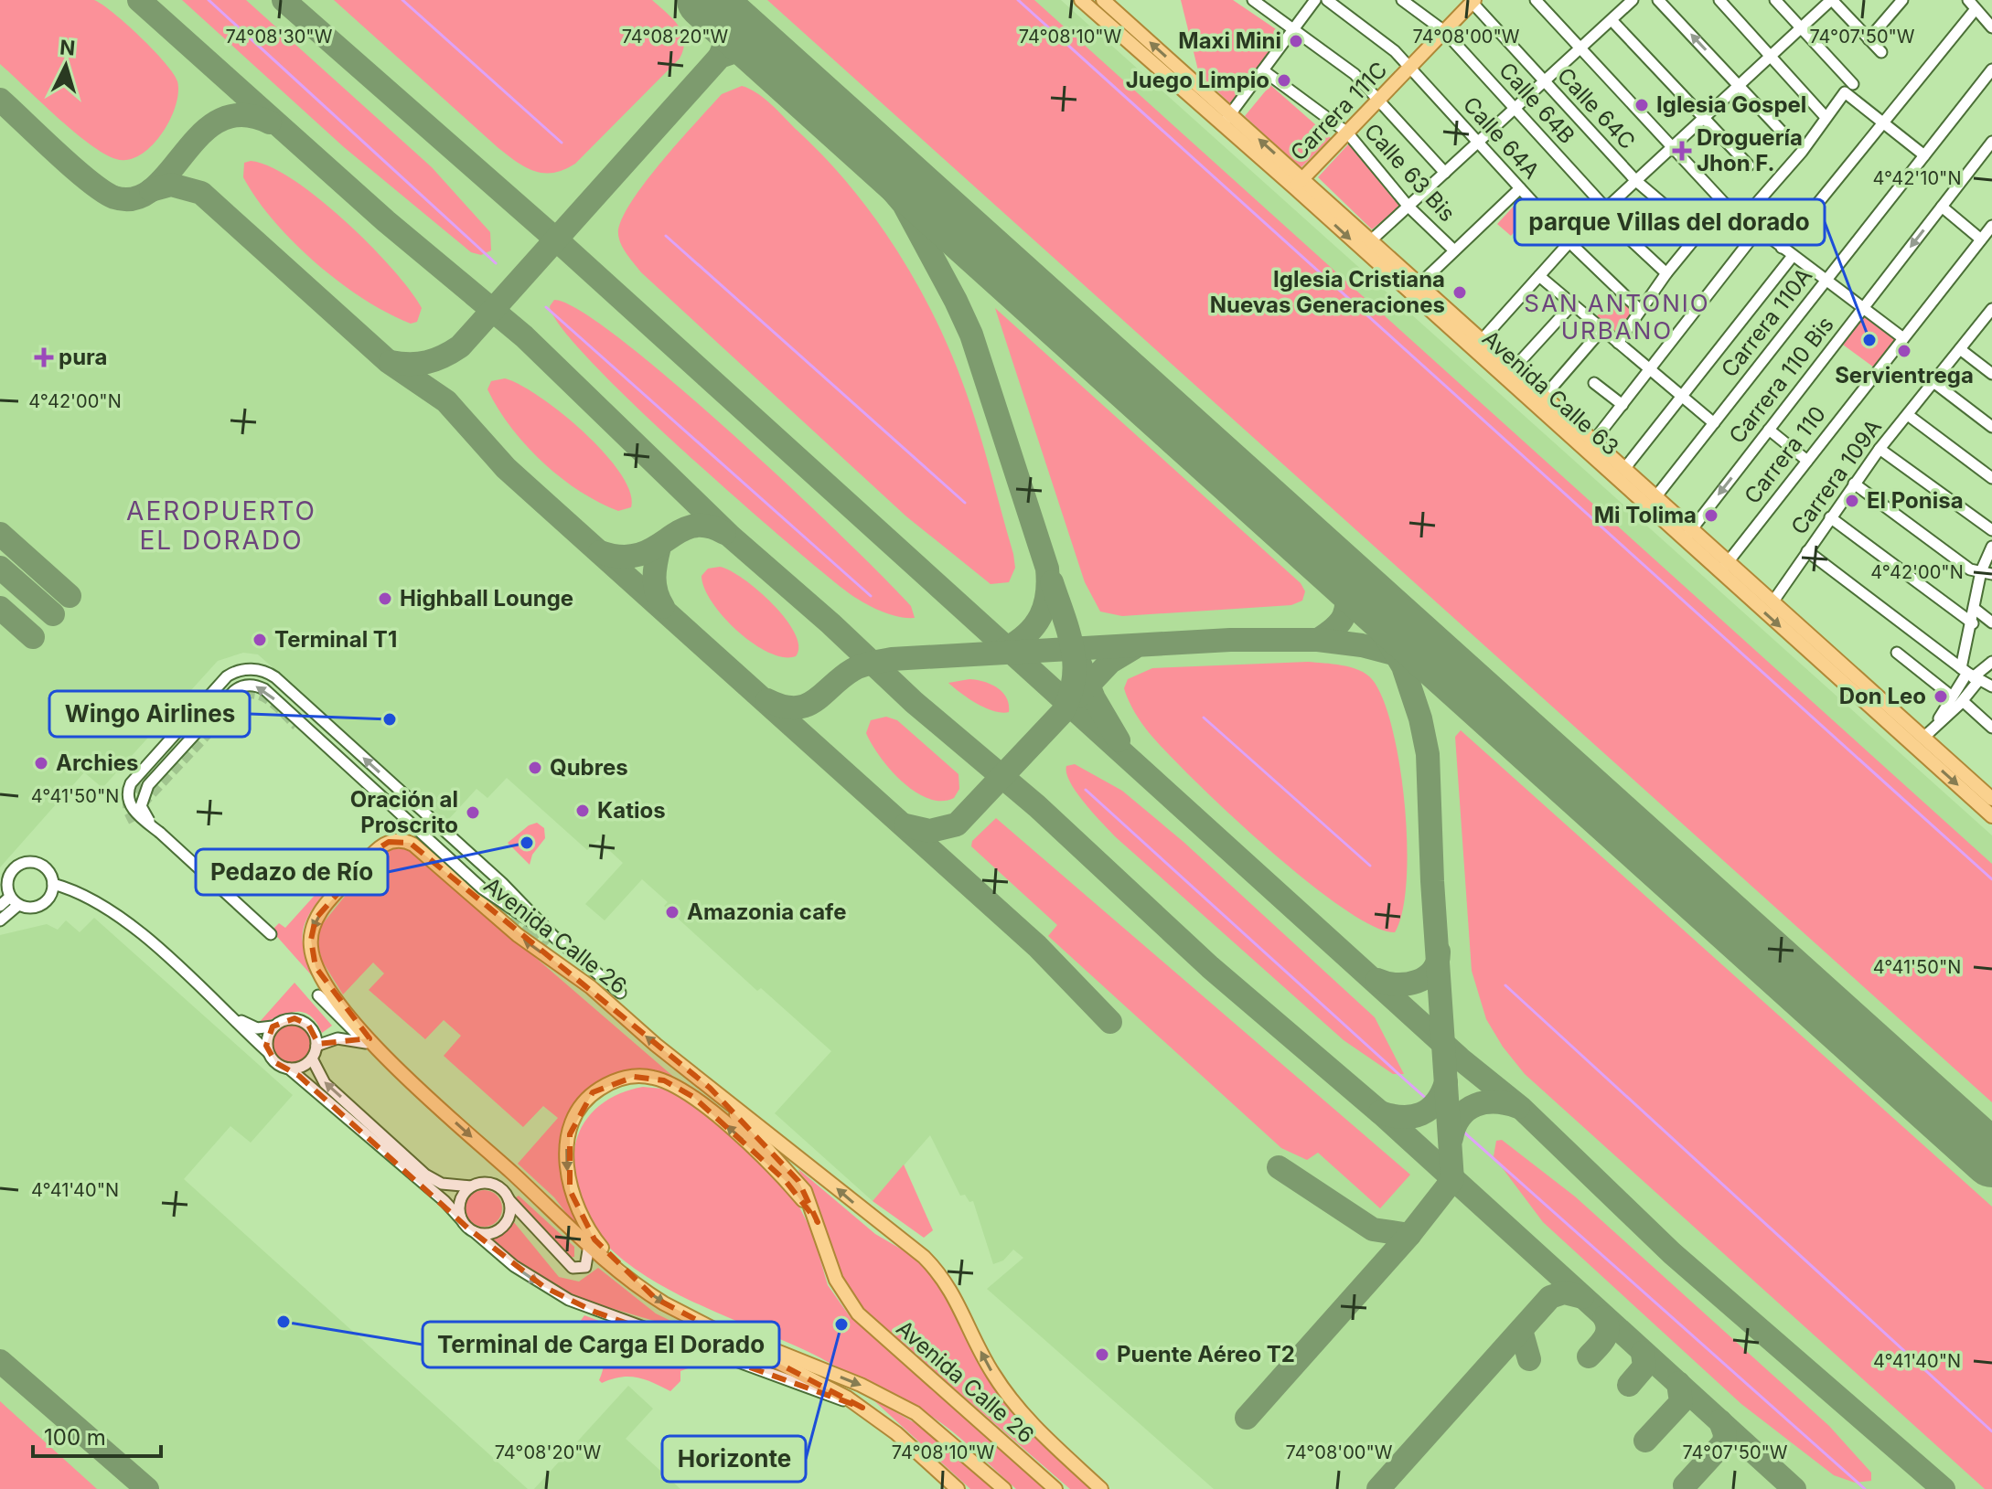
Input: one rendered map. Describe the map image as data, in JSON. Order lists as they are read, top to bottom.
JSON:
{
  "streets": {
    "main road": ["Carrera 111C", "Avenida Calle 63", "Avenida Calle 26"],
    "street": [
      "Calle 64B",
      "Calle 64C",
      "Calle 64A",
      "Calle 63 Bis",
      "Carrera 110A",
      "Carrera 110 Bis",
      "Carrera 110",
      "Carrera 109A"
    ]
  },
  "crossings": [
    ["Calle 64B", "Carrera 111C"],
    ["Calle 64C", "Carrera 111C"],
    ["Carrera 111C", "Calle 64A"],
    ["Carrera 111C", "Calle 63 Bis"],
    ["Carrera 111C", "Avenida Calle 63"],
    ["Carrera 110A", "Avenida Calle 63"],
    ["Carrera 110 Bis", "Avenida Calle 63"],
    ["Avenida Calle 63", "Carrera 110"],
    ["Avenida Calle 63", "Carrera 109A"]
  ],
  "districts": ["SAN ANTONIO URBANO", "AEROPUERTO EL DORADO"],
  "places": {
    "other": [
      "Maxi Mini",
      "Juego Limpio",
      "Iglesia Gospel",
      "Iglesia Cristiana Nuevas Generaciones",
      "parque Villas del dorado",
      "Servientrega",
      "El Ponisa",
      "Mi Tolima",
      "Highball Lounge",
      "Terminal T1",
      "Don Leo",
      "Wingo Airlines",
      "Archies",
      "Qubres",
      "Katios",
      "Oración al Proscrito",
      "Pedazo de Río",
      "Amazonia cafe",
      "Terminal de Carga El Dorado",
      "Horizonte",
      "Puente Aéreo T2"
    ],
    "health": ["Droguería Jhon F.", "pura"]
  },
  "scale_bar": "100 m",
  "north": "top",
  "coordinates": [
    "74°08'30\"W",
    "74°08'20\"W",
    "74°08'10\"W",
    "74°08'00\"W",
    "74°07'50\"W",
    "4°42'10\"N",
    "4°42'00\"N",
    "4°41'50\"N",
    "4°41'40\"N"
  ]
}
